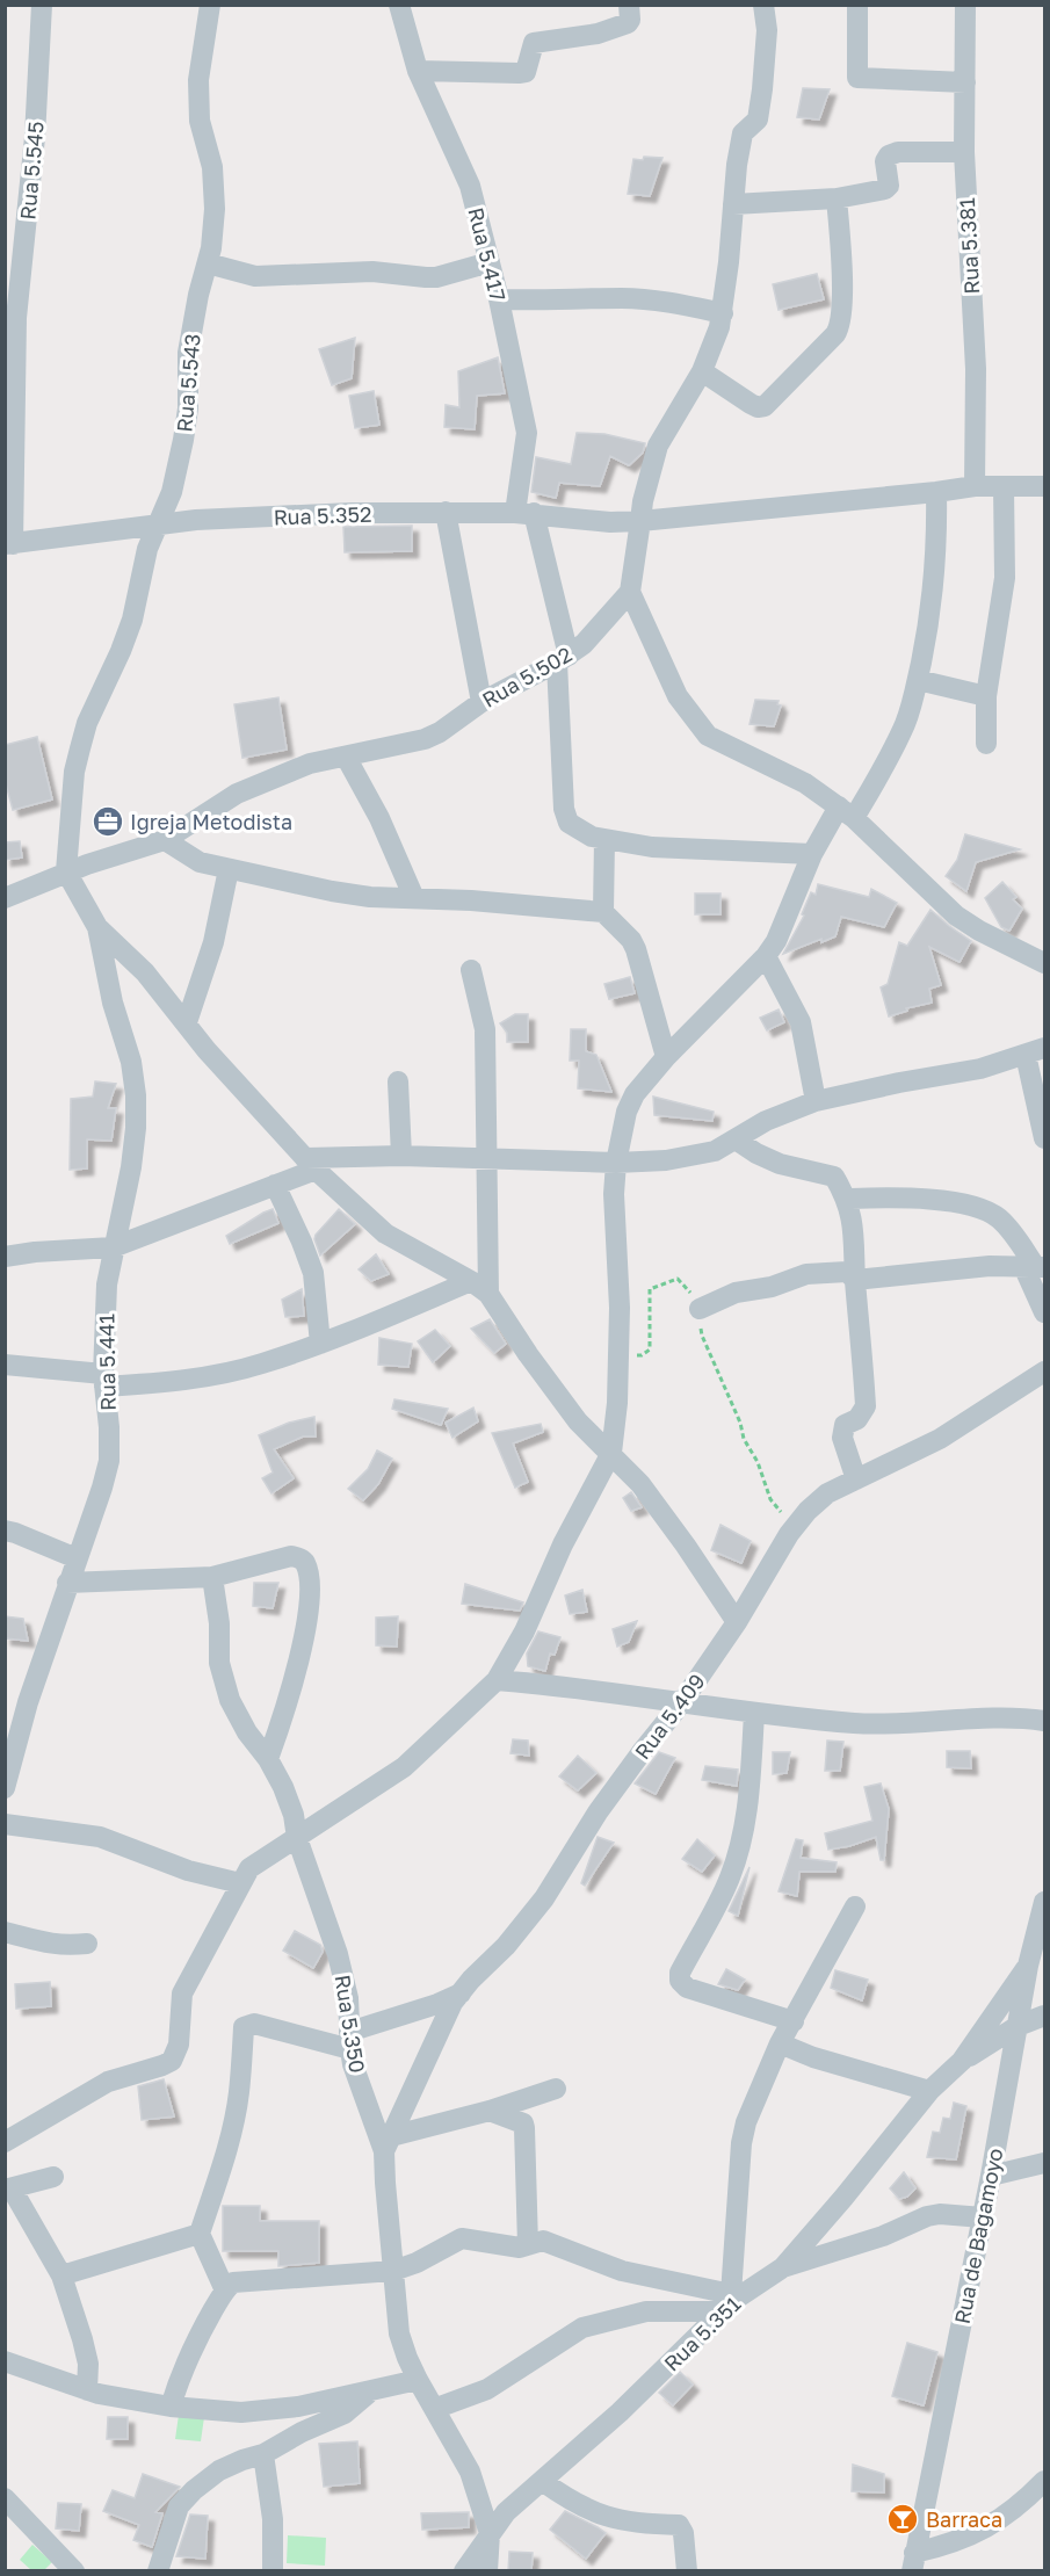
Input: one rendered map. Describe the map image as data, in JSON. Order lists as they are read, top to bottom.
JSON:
{
  "streets": {
    "street": [
      "Rua 5.545",
      "Rua 5.381",
      "Rua 5.417",
      "Rua 5.543",
      "Rua 5.352",
      "Rua 5.502",
      "Rua 5.441",
      "Rua 5.409",
      "Rua 5.350",
      "Rua de Bagamoyo",
      "Rua 5.351"
    ]
  },
  "crossings": [
    ["Rua 5.545", "Rua 5.352"],
    ["Rua 5.417", "Rua 5.352"],
    ["Rua 5.543", "Rua 5.352"],
    ["Rua 5.543", "Rua 5.502"],
    ["Rua 5.409", "Rua 5.350"],
    ["Rua 5.350", "Rua 5.351"]
  ],
  "places": {
    "office": ["Igreja Metodista"],
    "bar": ["Barraca"]
  }
}
